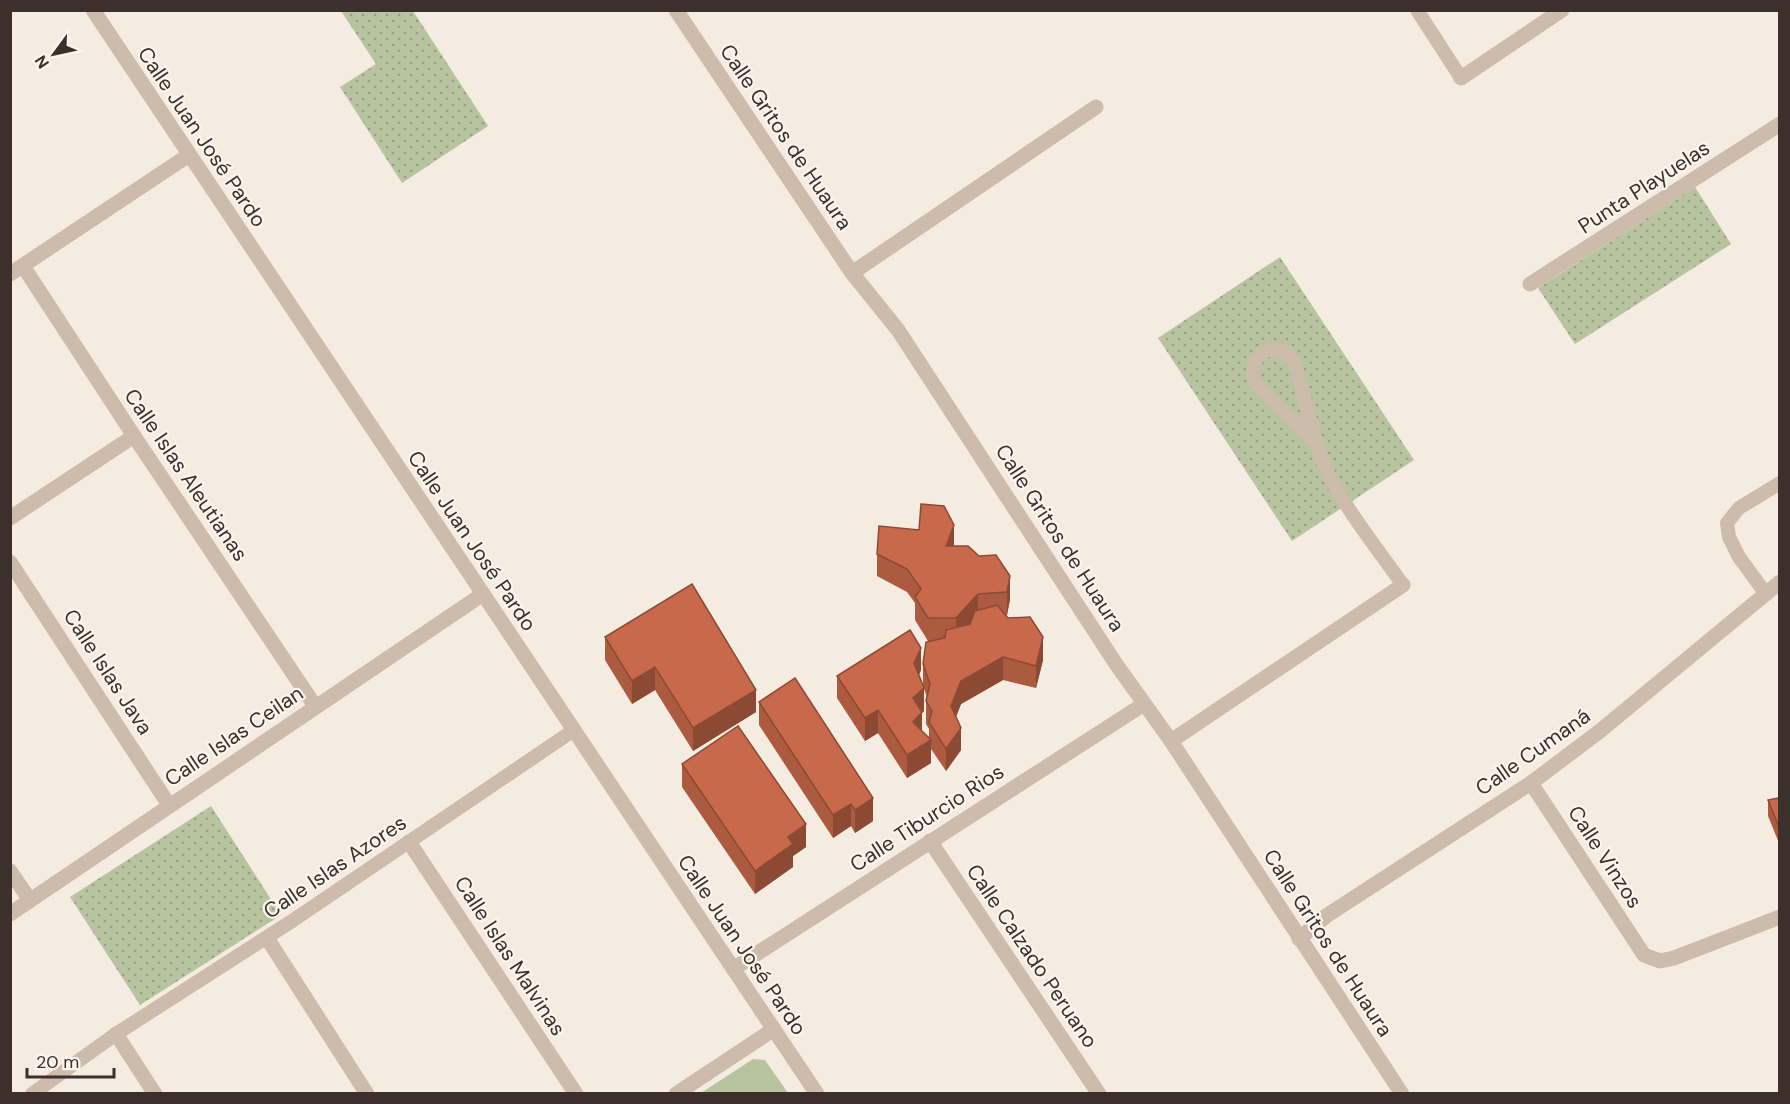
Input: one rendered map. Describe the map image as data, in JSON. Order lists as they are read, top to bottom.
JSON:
{
  "streets": {
    "street": [
      "Calle Juan José Pardo",
      "Calle Gritos de Huaura",
      "Punta Playuelas",
      "Calle Islas Aleutianas",
      "Calle Islas Java",
      "Calle Islas Ceilan",
      "Calle Cumaná",
      "Calle Tiburcio Rios",
      "Calle Vinzos",
      "Calle Islas Malvinas",
      "Calle Calzado Peruano"
    ],
    "lane": ["Calle Islas Azores"]
  },
  "crossings": [
    ["Calle Juan José Pardo", "Calle Islas Ceilan"],
    ["Calle Juan José Pardo", "Calle Tiburcio Rios"],
    ["Calle Juan José Pardo", "Calle Islas Azores"],
    ["Calle Gritos de Huaura", "Calle Cumaná"],
    ["Calle Gritos de Huaura", "Calle Tiburcio Rios"],
    ["Calle Islas Aleutianas", "Calle Islas Ceilan"],
    ["Calle Islas Java", "Calle Islas Ceilan"],
    ["Calle Cumaná", "Calle Vinzos"],
    ["Calle Tiburcio Rios", "Calle Calzado Peruano"],
    ["Calle Islas Azores", "Calle Islas Malvinas"]
  ],
  "scale_bar": "20 m",
  "north": "bottom left"
}
